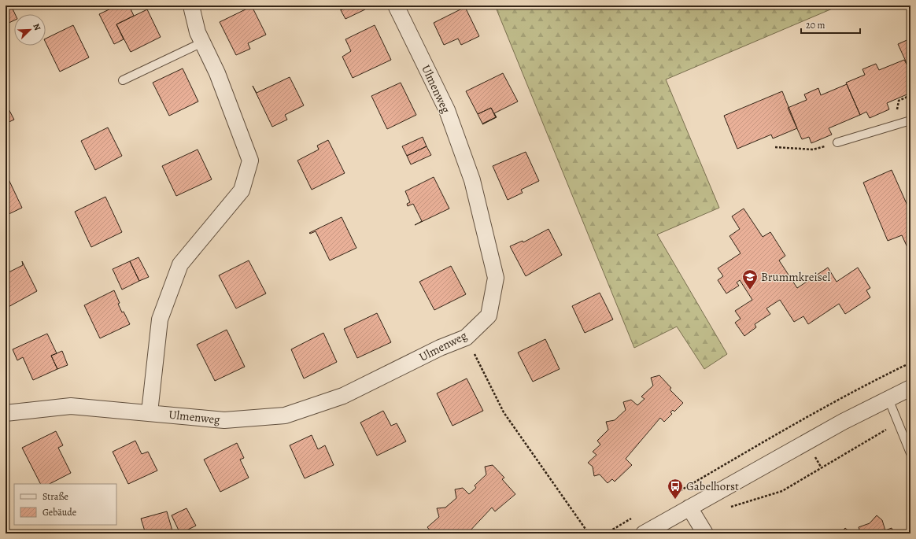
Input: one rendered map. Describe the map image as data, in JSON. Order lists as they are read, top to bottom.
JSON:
{
  "streets": {
    "street": ["Ulmenweg"]
  },
  "places": {
    "school or university": ["Brummkreisel"],
    "bus stop": ["Gabelhorst"]
  },
  "legend": ["Straße", "Gebäude"],
  "scale_bar": "20 m",
  "north": "top right"
}
